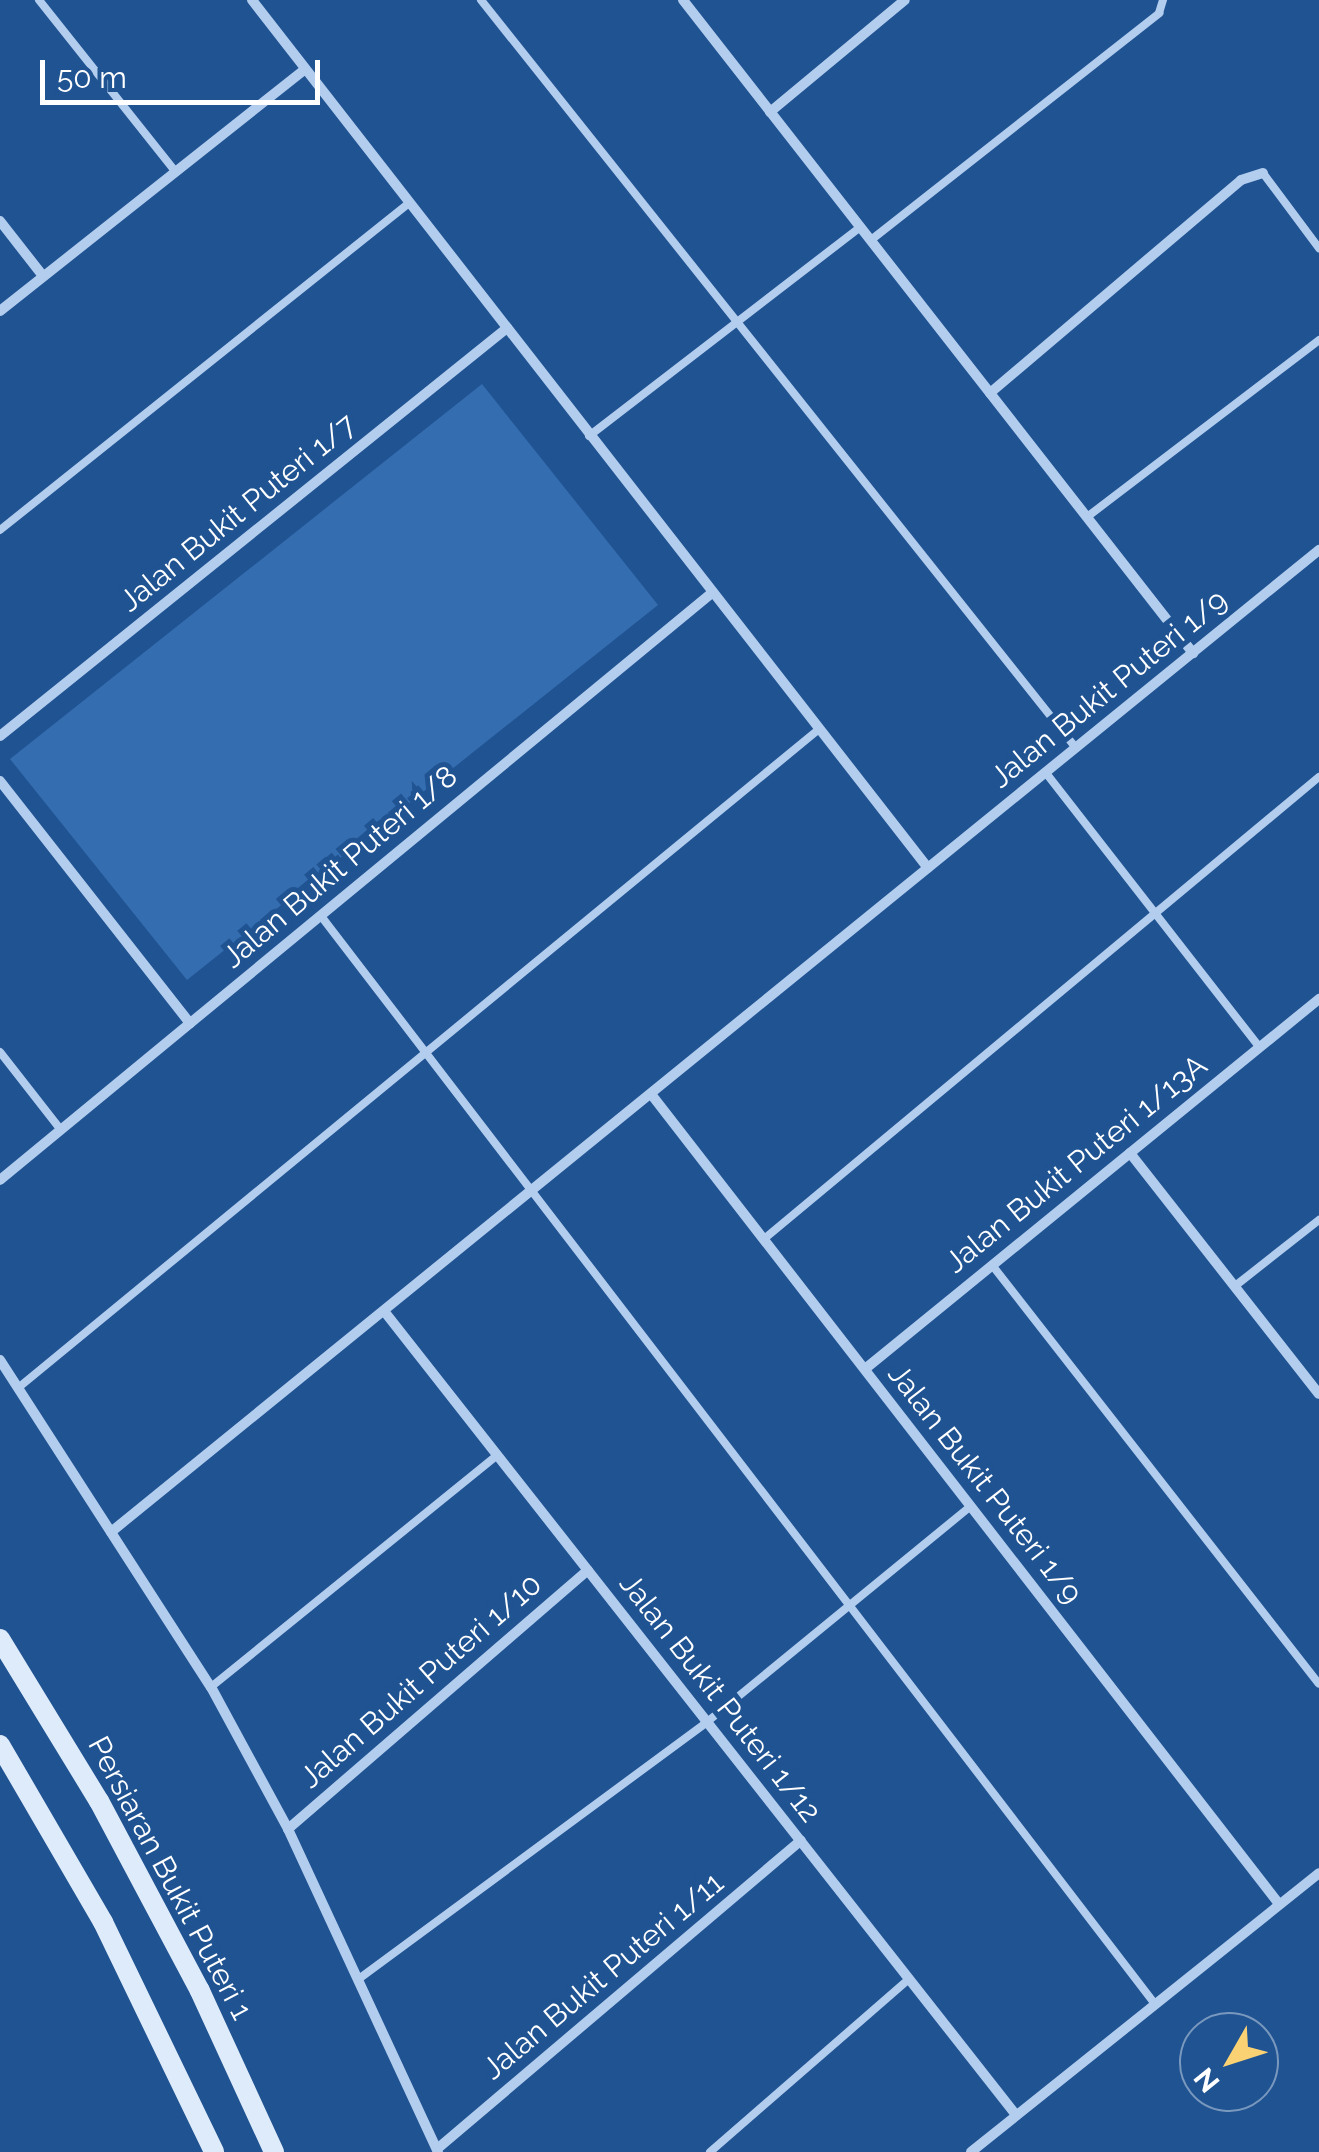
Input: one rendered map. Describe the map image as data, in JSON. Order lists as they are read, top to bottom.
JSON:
{
  "streets": {
    "street": [
      "Jalan Bukit Puteri 1/7",
      "Jalan Bukit Puteri 1/9",
      "Jalan Bukit Puteri 1/8",
      "Jalan Bukit Puteri 1/13A",
      "Jalan Bukit Puteri 1/10",
      "Jalan Bukit Puteri 1/12",
      "Persiaran Bukit Puteri 1",
      "Jalan Bukit Puteri 1/11"
    ]
  },
  "crossings": [
    ["Jalan Bukit Puteri 1/9", "Jalan Bukit Puteri 1/13A"],
    ["Jalan Bukit Puteri 1/9", "Jalan Bukit Puteri 1/12"],
    ["Jalan Bukit Puteri 1/10", "Jalan Bukit Puteri 1/12"],
    ["Jalan Bukit Puteri 1/12", "Jalan Bukit Puteri 1/11"]
  ],
  "scale_bar": "50 m",
  "north": "bottom left"
}
